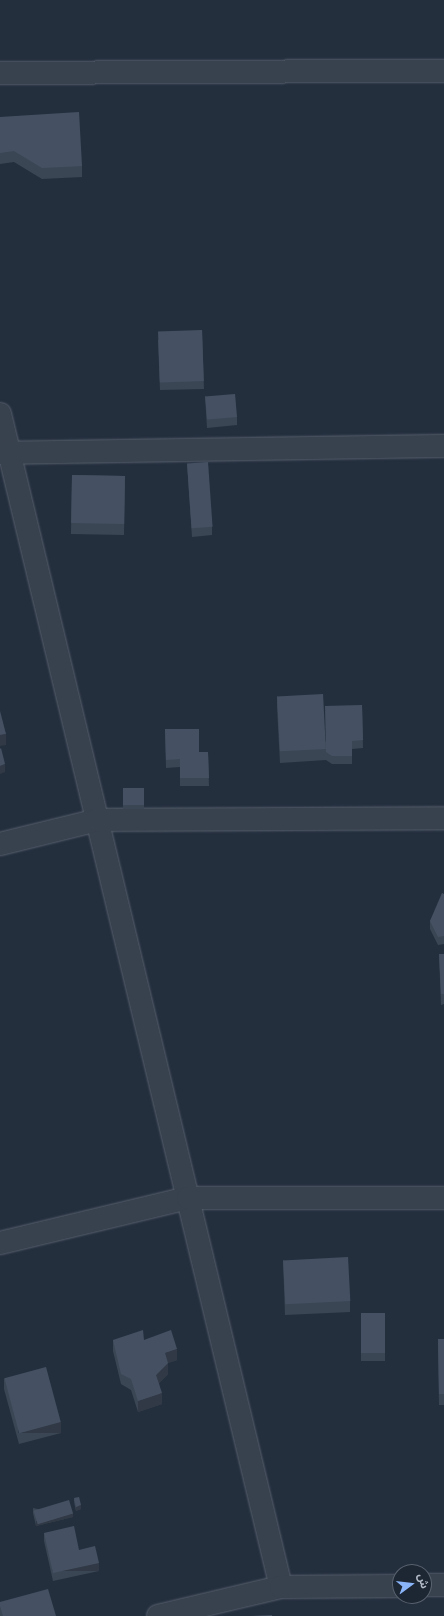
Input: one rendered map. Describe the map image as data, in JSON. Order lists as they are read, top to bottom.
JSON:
{
  "north": "right"
}
